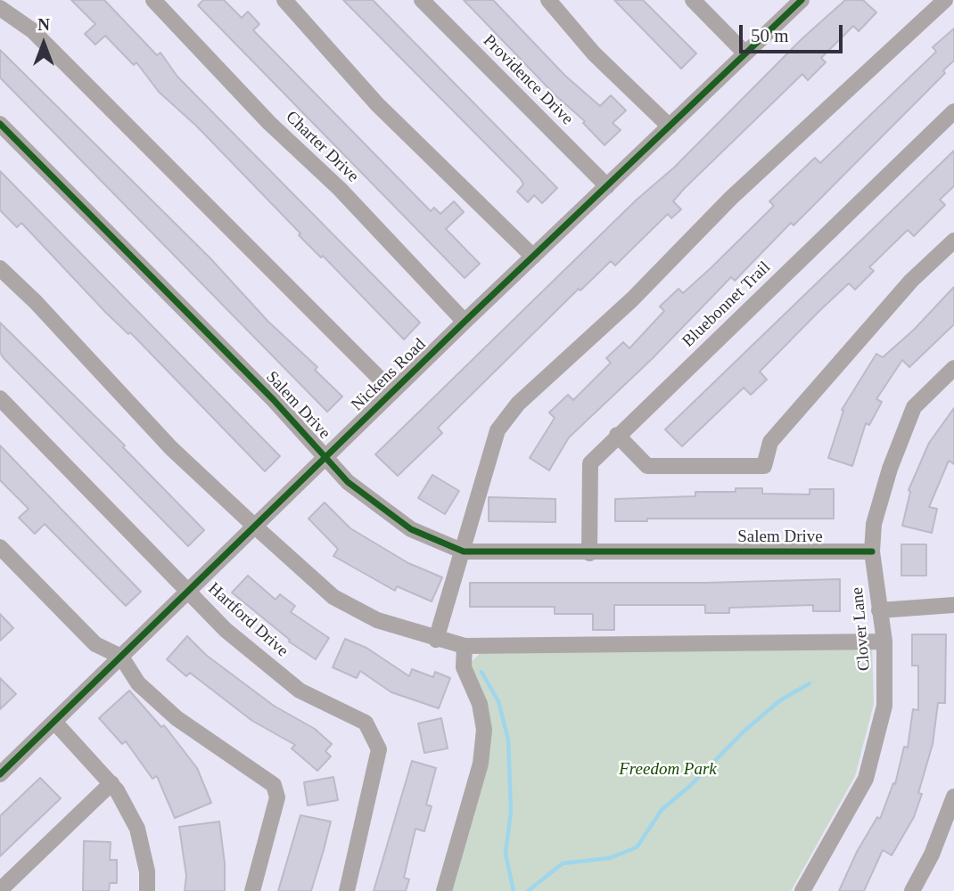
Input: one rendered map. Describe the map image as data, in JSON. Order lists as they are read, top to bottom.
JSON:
{
  "streets": {
    "street": [
      "Providence Drive",
      "Charter Drive",
      "Bluebonnet Trail",
      "Nickens Road",
      "Salem Drive",
      "Hartford Drive",
      "Clover Lane"
    ]
  },
  "crossings": [
    ["Providence Drive", "Nickens Road"],
    ["Charter Drive", "Nickens Road"],
    ["Bluebonnet Trail", "Salem Drive"],
    ["Nickens Road", "Salem Drive"],
    ["Nickens Road", "Hartford Drive"],
    ["Salem Drive", "Clover Lane"]
  ],
  "parks": ["Freedom Park"],
  "scale_bar": "50 m",
  "north": "top"
}
